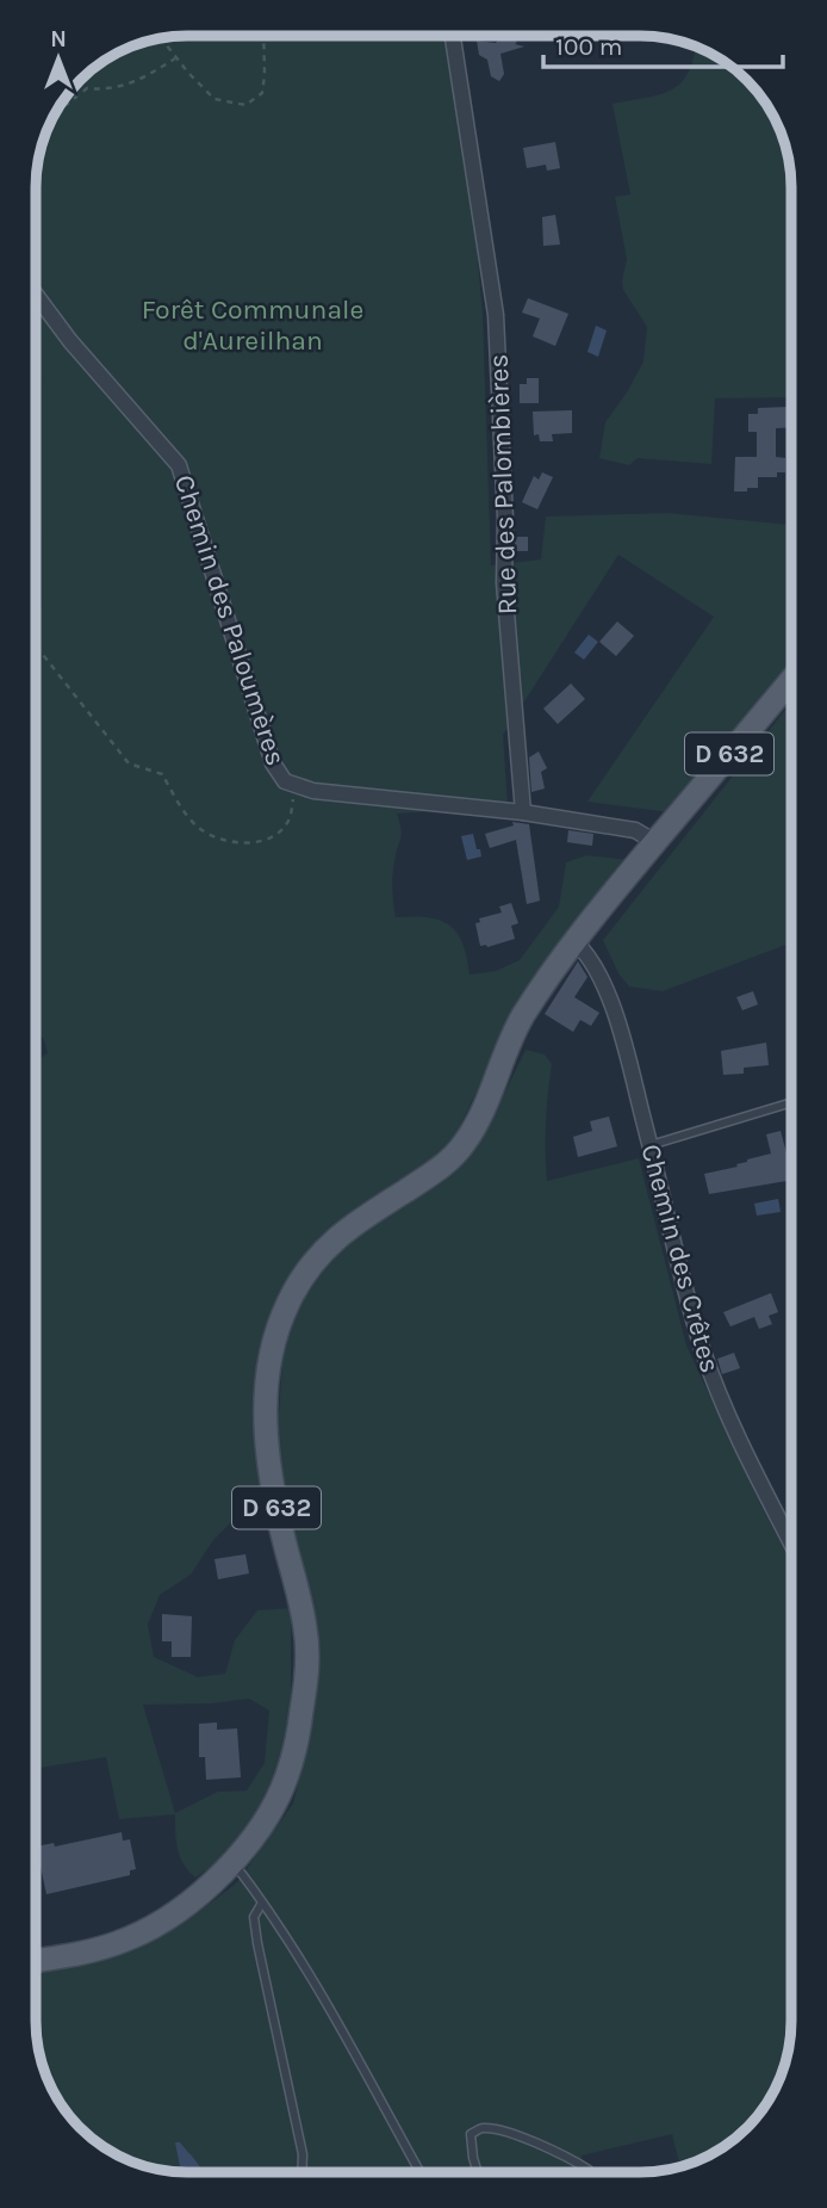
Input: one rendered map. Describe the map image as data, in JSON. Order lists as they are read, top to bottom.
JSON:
{
  "streets": {
    "main road": ["D 632"],
    "street": ["Rue des Palombières", "Chemin des Paloumères", "Chemin des Crêtes"]
  },
  "crossings": [
    ["Rue des Palombières", "Chemin des Paloumères"],
    ["D 632", "Chemin des Crêtes"]
  ],
  "parks": ["Forêt Communale d'Aureilhan"],
  "scale_bar": "100 m",
  "north": "top"
}
